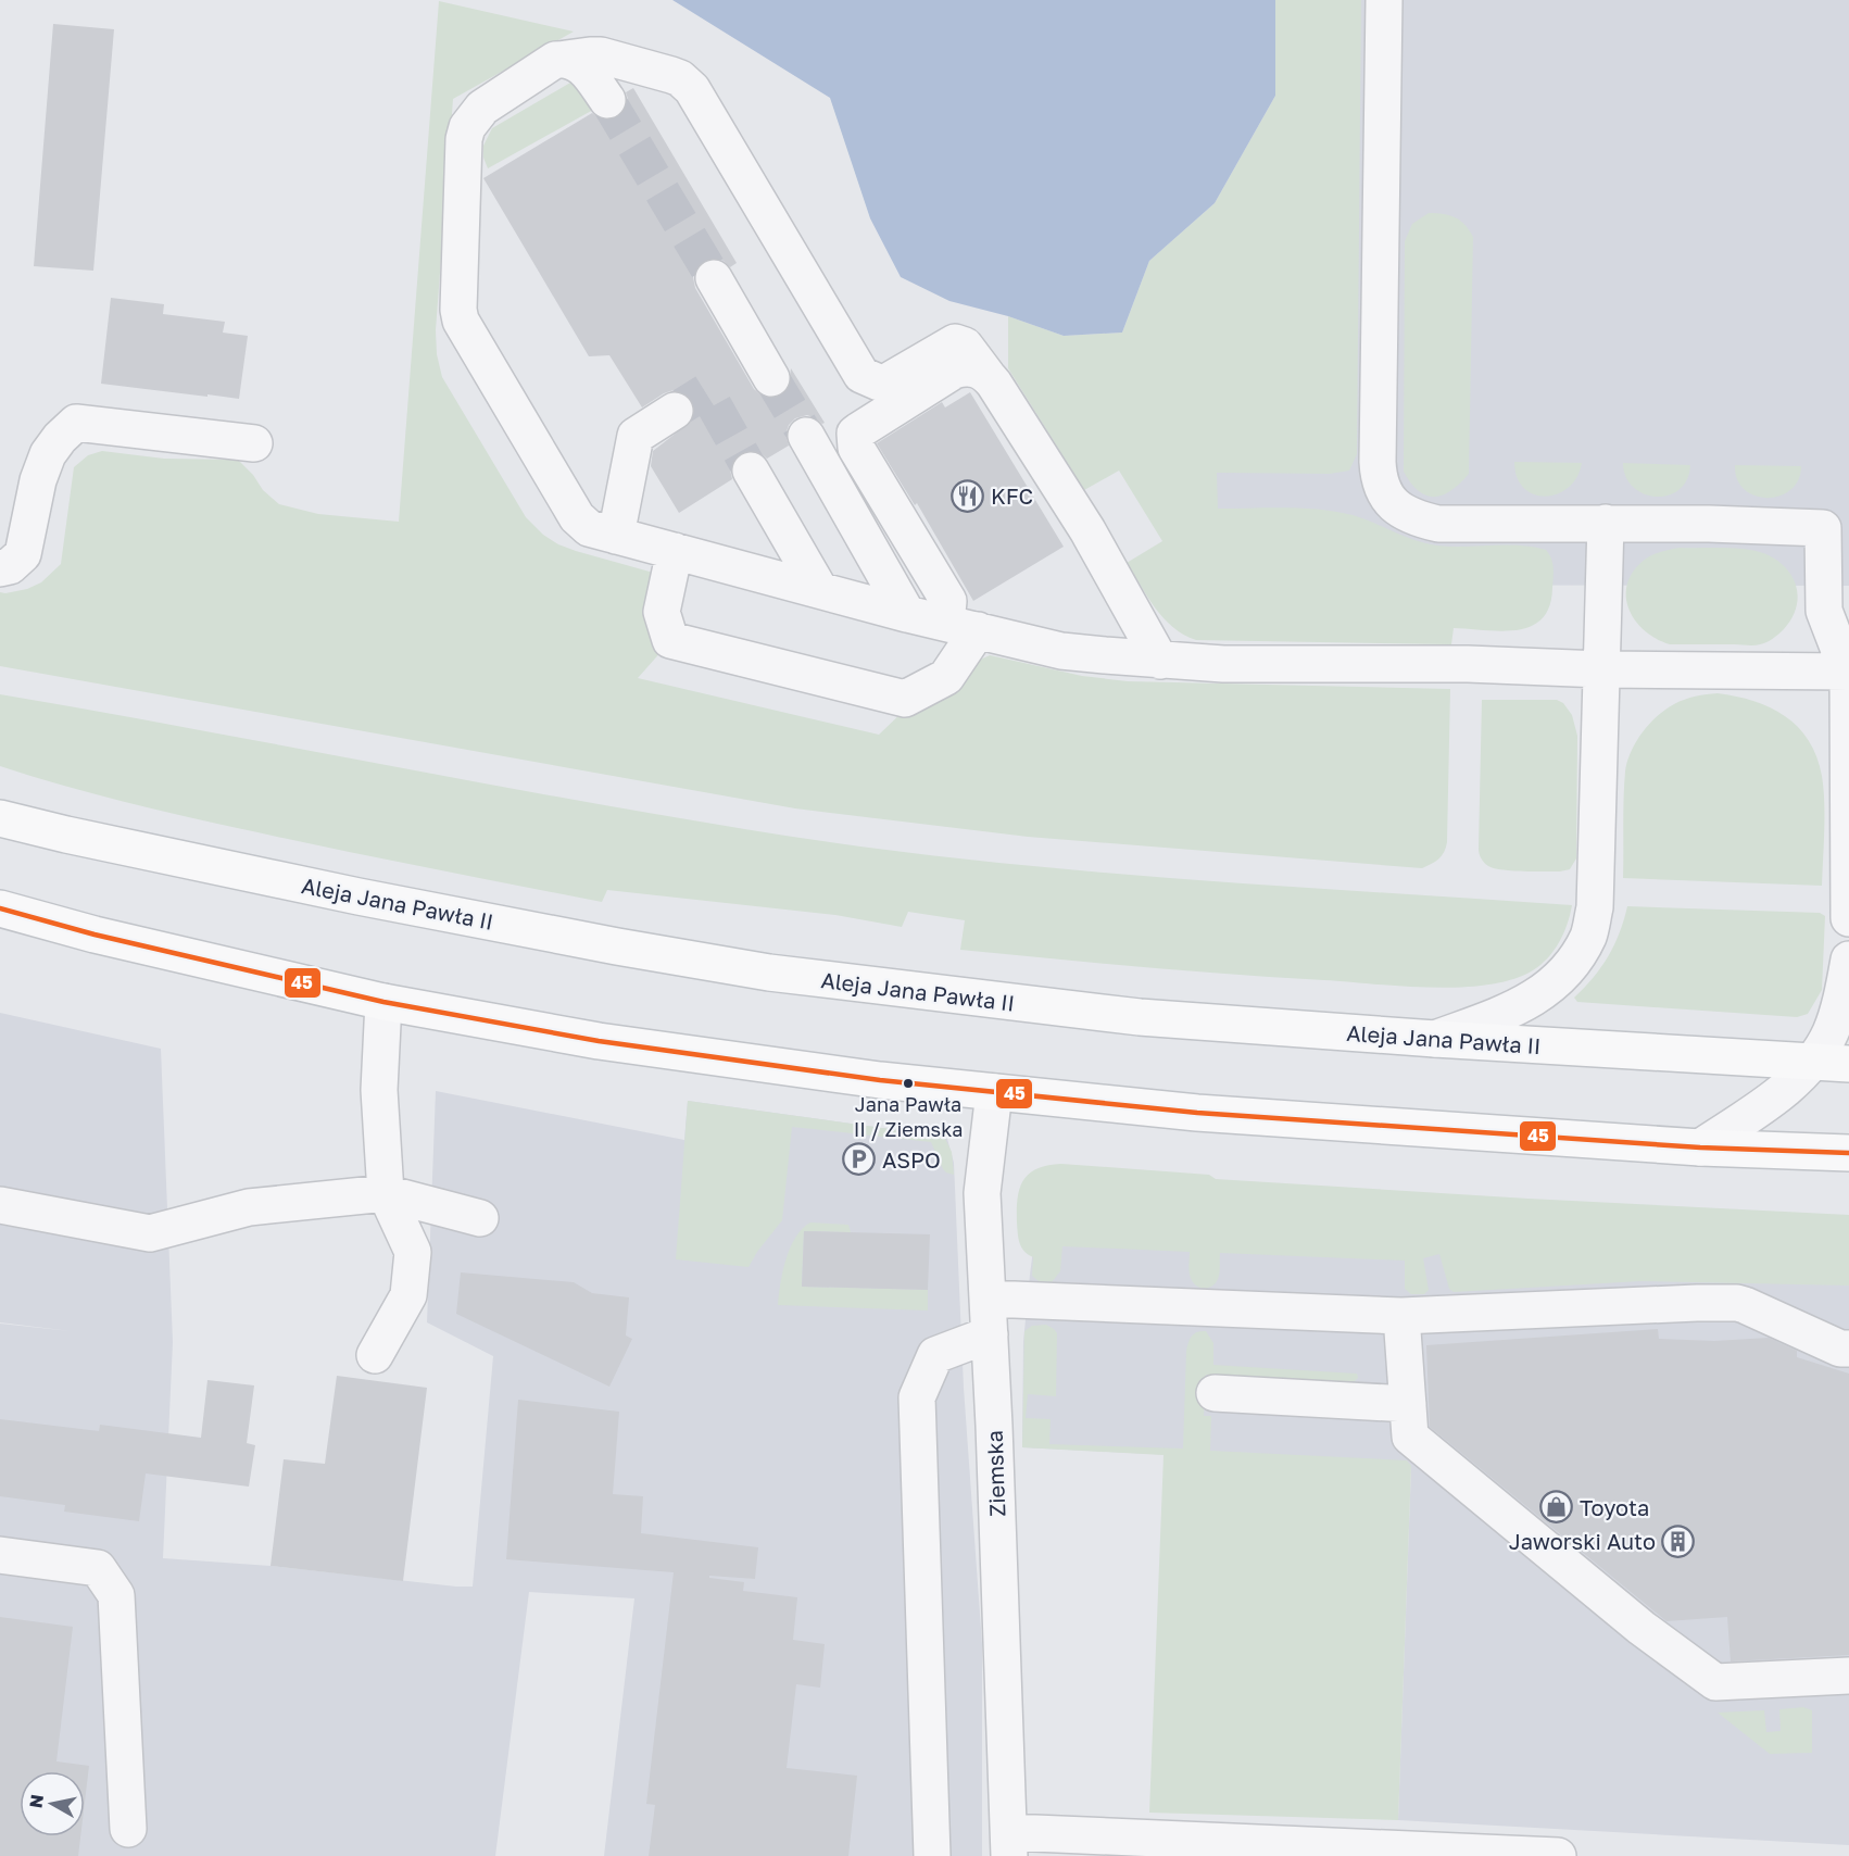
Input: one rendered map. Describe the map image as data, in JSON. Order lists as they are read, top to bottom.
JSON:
{
  "streets": {
    "main road": ["Aleja Jana Pawła II"],
    "street": ["Ziemska"]
  },
  "places": {
    "restaurant": ["KFC"],
    "other": ["Jana Pawła II / Ziemska"],
    "parking": ["ASPO"],
    "shop": ["Toyota"],
    "building": ["Jaworski Auto"]
  },
  "lines": ["transit line 45"],
  "north": "left"
}
